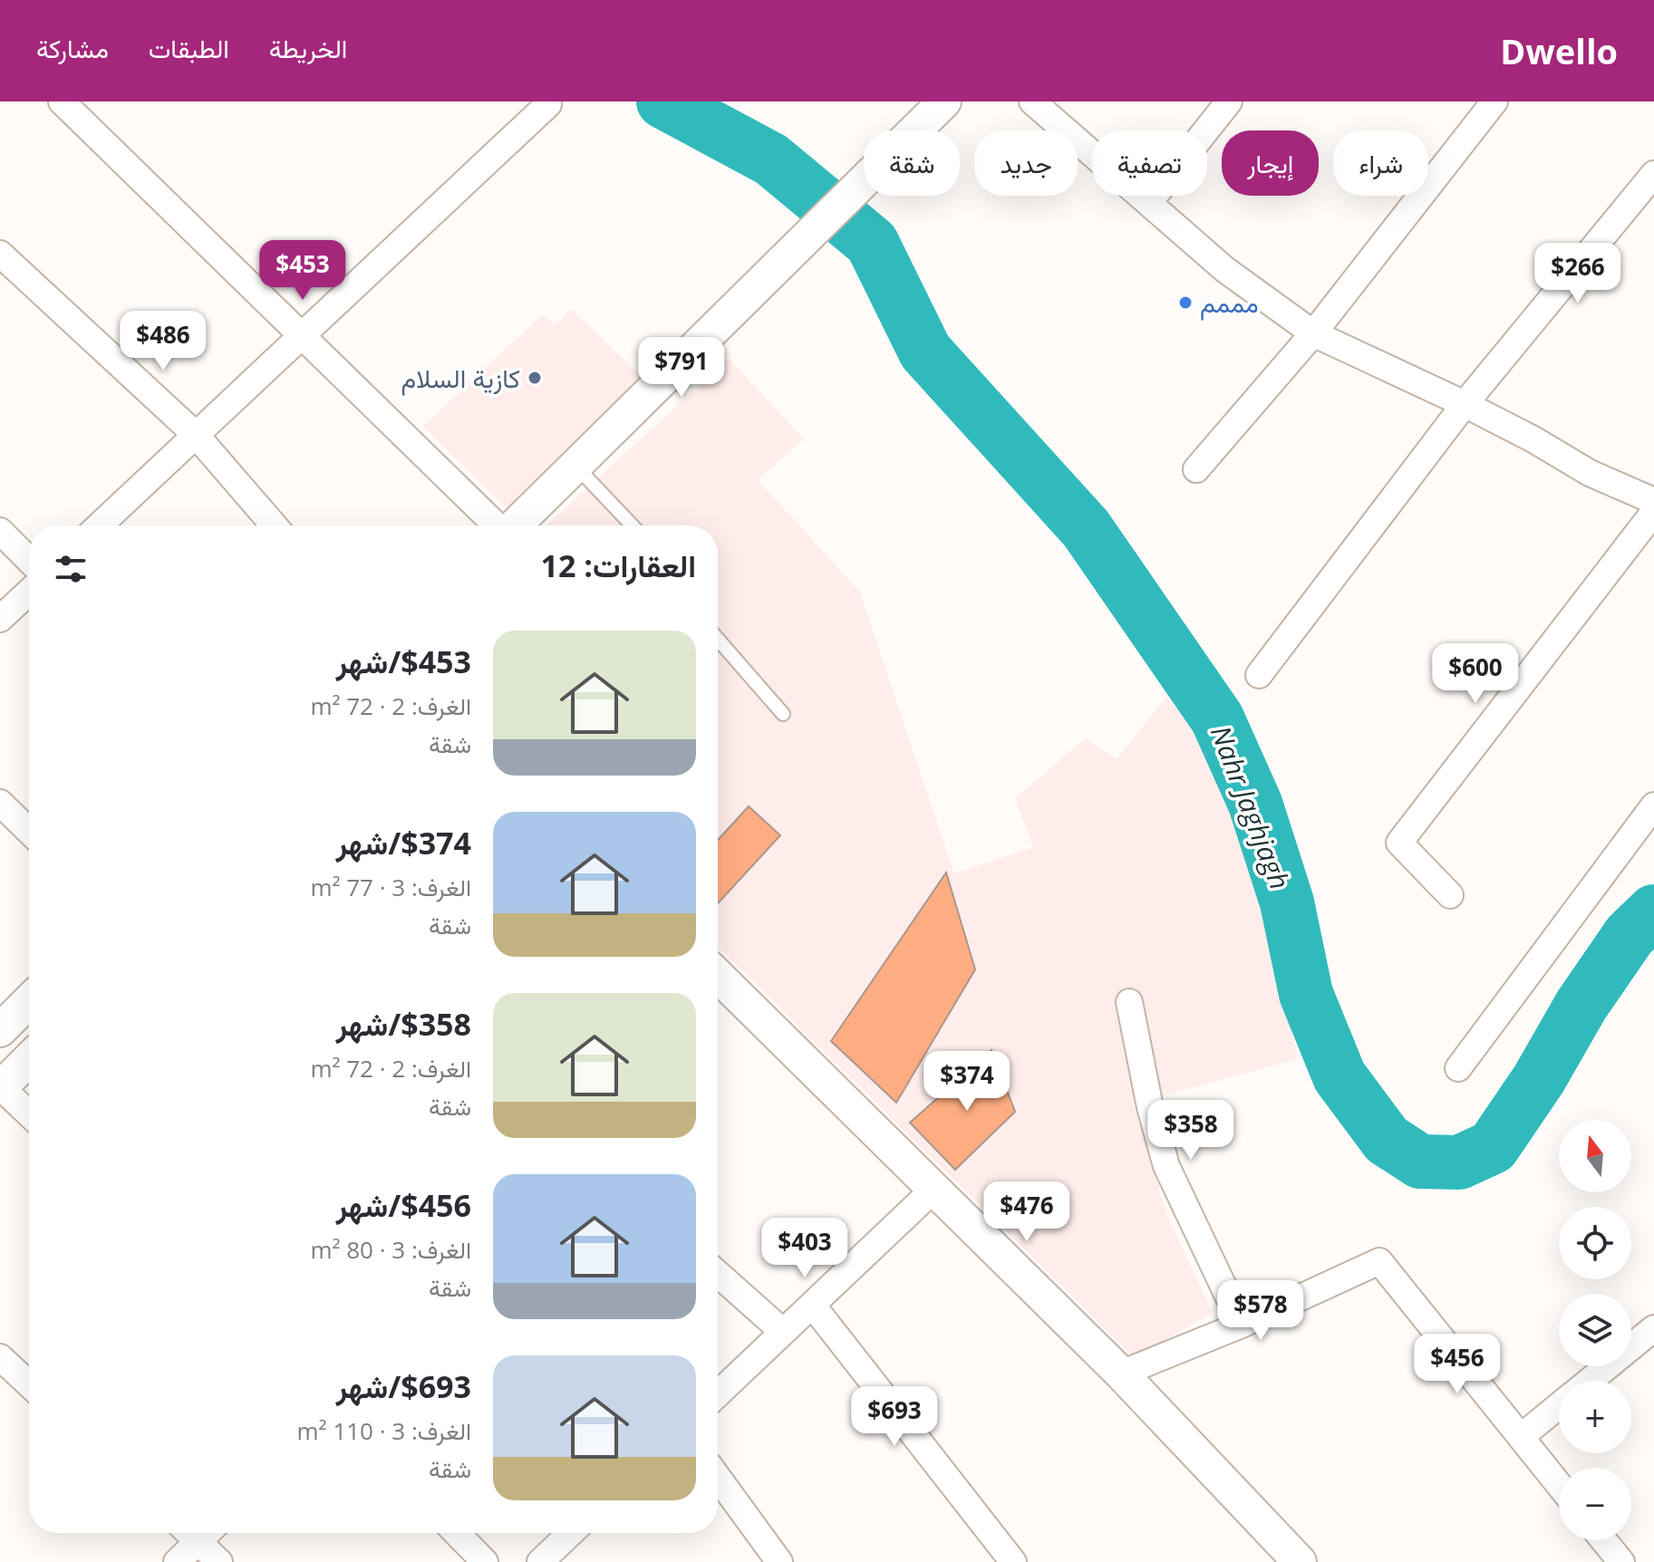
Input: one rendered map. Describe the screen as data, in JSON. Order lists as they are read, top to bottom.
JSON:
{
  "water": ["Nahr Jaghjagh"],
  "places": ["مممم", "كازية السلام"],
  "north": "top",
  "page": {
    "header": "Dwello",
    "nav": ["الخريطة", "الطبقات", "مشاركة"],
    "chip": [
      "شراء",
      "إيجار",
      "تصفية",
      "جديد",
      "شقة"
    ],
    "price": [
      "$453",
      "$266",
      "$486",
      "$791",
      "$600",
      "$374",
      "$358",
      "$476",
      "$403",
      "$578",
      "$456",
      "$693"
    ],
    "heading": "العقارات: 12",
    "list": [
      {
        "name": "$453/شهر",
        "note": "الغرف: 2 · 72 m² · شقة"
      },
      {
        "name": "$374/شهر",
        "note": "الغرف: 3 · 77 m² · شقة"
      },
      {
        "name": "$358/شهر",
        "note": "الغرف: 2 · 72 m² · شقة"
      },
      {
        "name": "$456/شهر",
        "note": "الغرف: 3 · 80 m² · شقة"
      },
      {
        "name": "$693/شهر",
        "note": "الغرف: 3 · 110 m² · شقة"
      }
    ],
    "map_buttons": ["+", "−"]
  }
}
